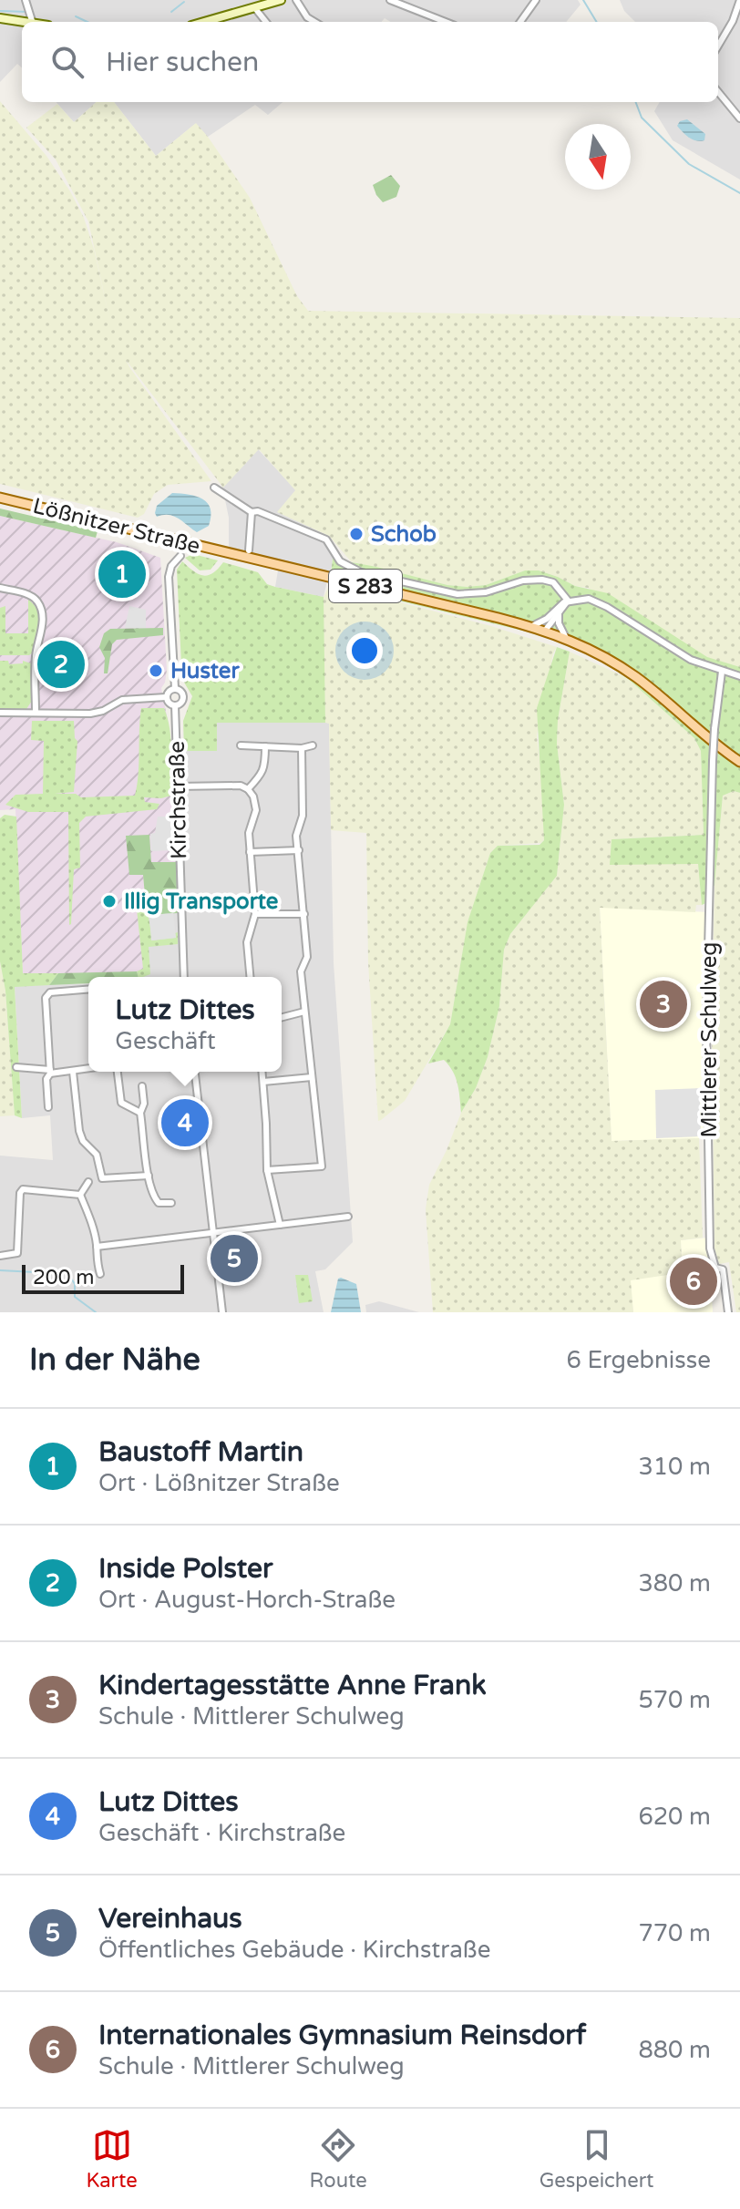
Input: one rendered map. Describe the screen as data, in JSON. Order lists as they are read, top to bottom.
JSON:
{
  "streets": {
    "main road": ["Lößnitzer Straße", "S 283"],
    "street": ["Kirchstraße", "Mittlerer Schulweg"]
  },
  "crossings": [
    ["Lößnitzer Straße", "S 283"]
  ],
  "places": ["Schob", "Huster", "Illig Transporte"],
  "scale_bar": "200 m",
  "north": "bottom",
  "page": {
    "search": "Hier suchen",
    "pins": [
      "1",
      "2",
      "3",
      "4",
      "5",
      "6"
    ],
    "popup": ["Lutz Dittes", "Geschäft"],
    "scale": "200 m",
    "heading": ["In der Nähe", "6 Ergebnisse"],
    "list": [
      {
        "mark": "1",
        "name": "Baustoff Martin",
        "note": "Ort · Lößnitzer Straße",
        "value": "310 m"
      },
      {
        "mark": "2",
        "name": "Inside Polster",
        "note": "Ort · August-Horch-Straße",
        "value": "380 m"
      },
      {
        "mark": "3",
        "name": "Kindertagesstätte Anne Frank",
        "note": "Schule · Mittlerer Schulweg",
        "value": "570 m"
      },
      {
        "mark": "4",
        "name": "Lutz Dittes",
        "note": "Geschäft · Kirchstraße",
        "value": "620 m"
      },
      {
        "mark": "5",
        "name": "Vereinhaus",
        "note": "Öffentliches Gebäude · Kirchstraße",
        "value": "770 m"
      },
      {
        "mark": "6",
        "name": "Internationales Gymnasium Reinsdorf",
        "note": "Schule · Mittlerer Schulweg",
        "value": "880 m"
      }
    ],
    "nav": ["Karte", "Route", "Gespeichert"]
  }
}
